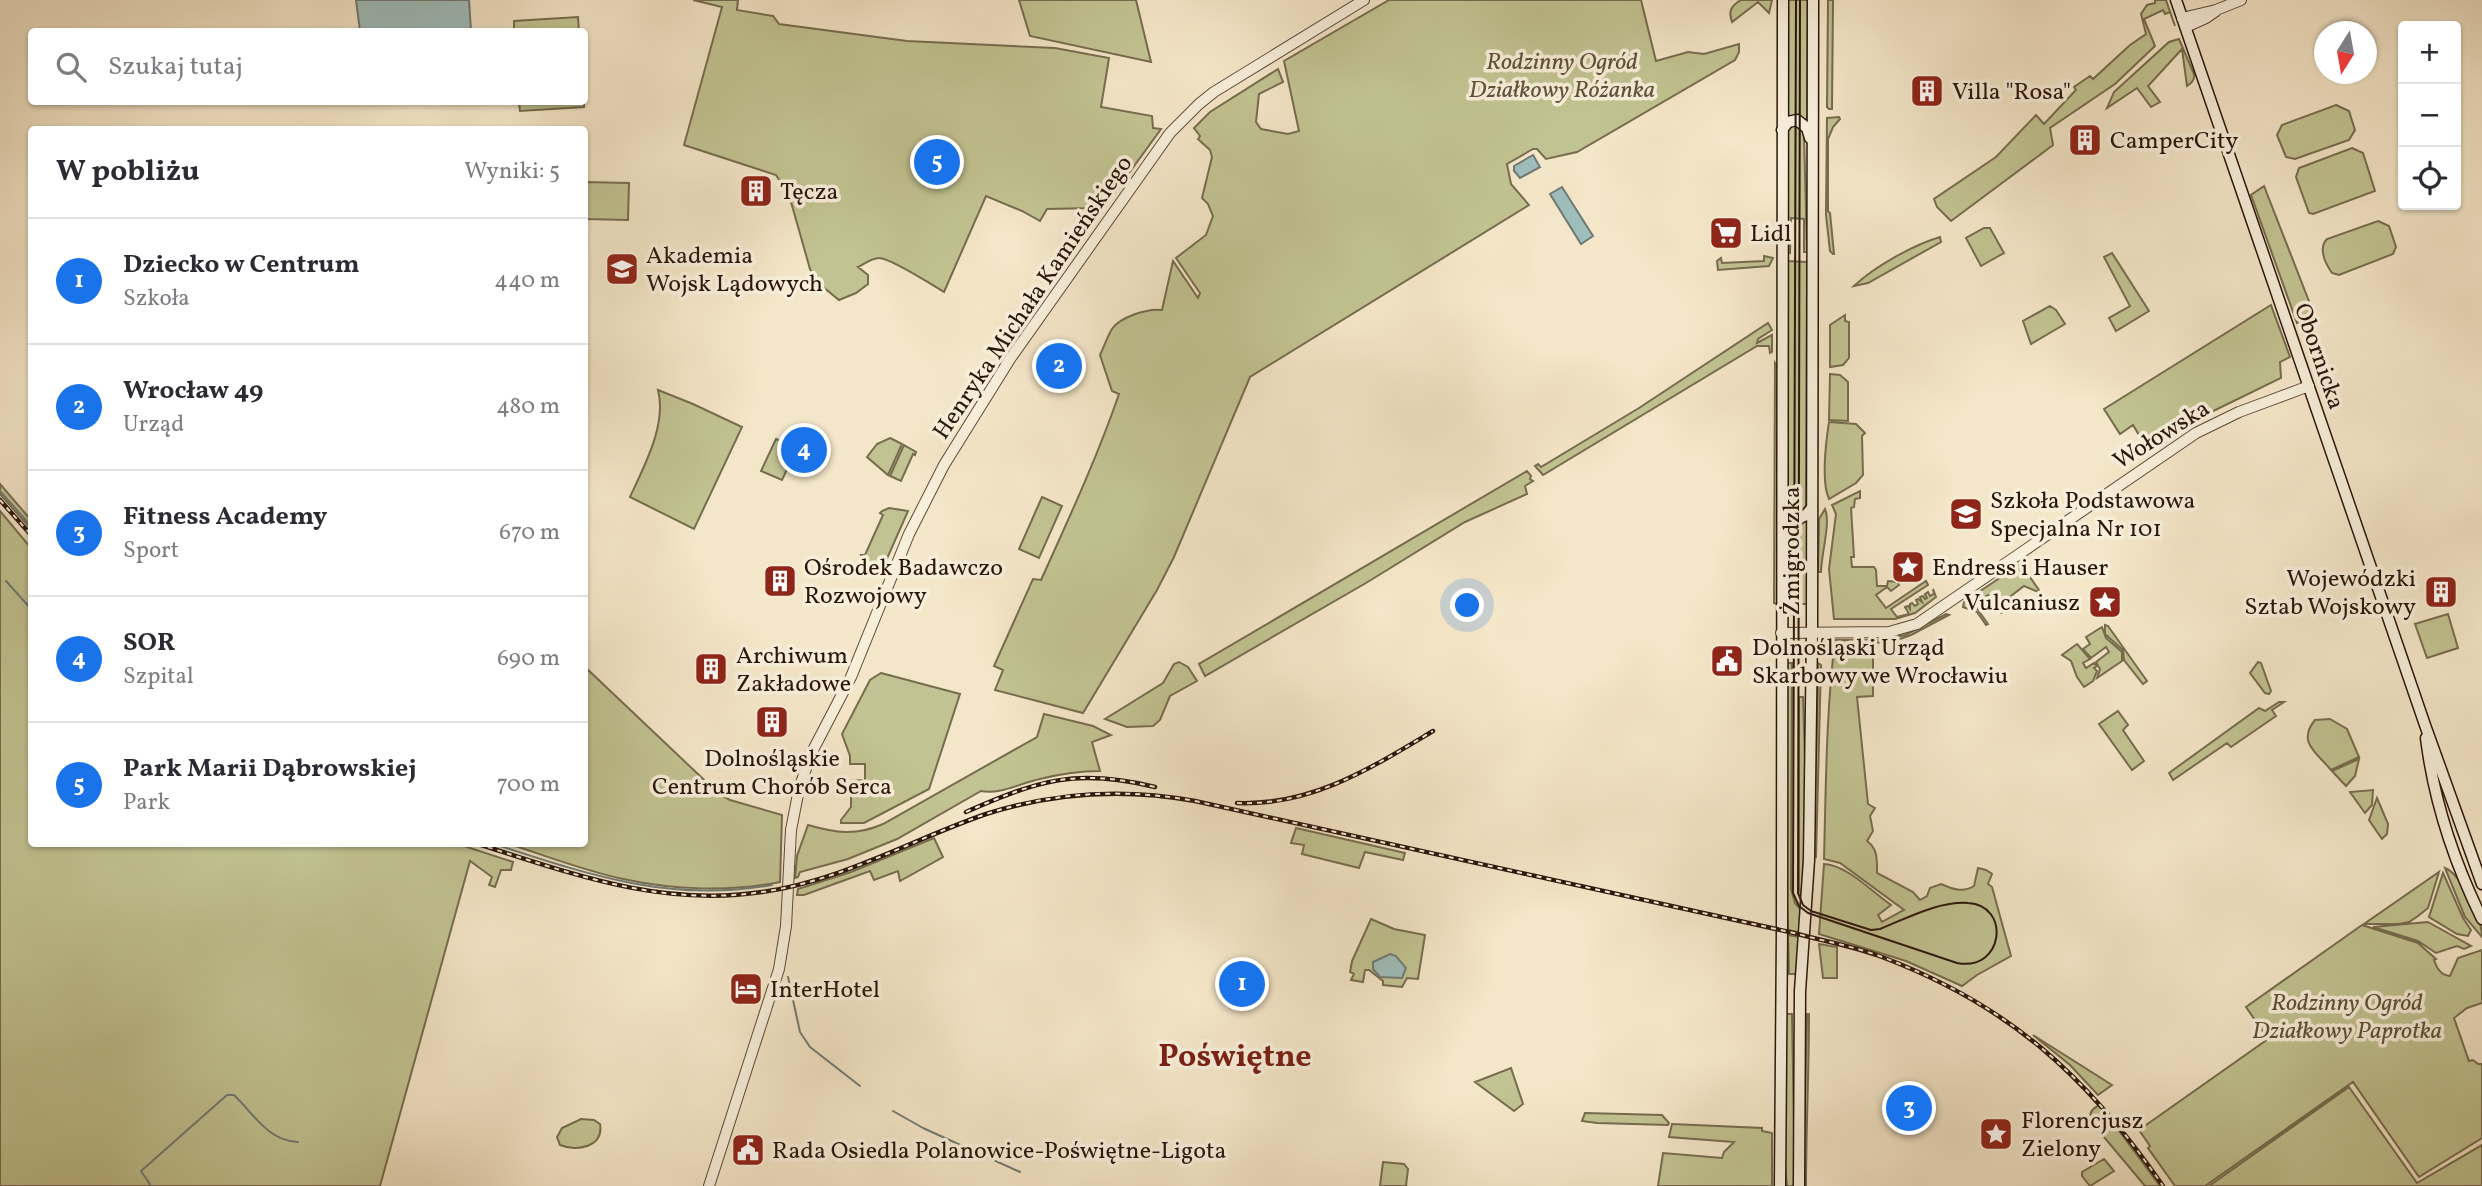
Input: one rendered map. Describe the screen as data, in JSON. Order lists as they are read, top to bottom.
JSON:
{
  "streets": {
    "main road": ["Obornicka", "Żmigrodzka"],
    "street": ["Henryka Michała Kamieńskiego", "Wołowska"]
  },
  "crossings": [
    ["Obornicka", "Wołowska"],
    ["Wołowska", "Żmigrodzka"]
  ],
  "districts": ["Poświętne"],
  "parks": ["Rodzinny Ogród Działkowy Różanka", "Rodzinny Ogród Działkowy Paprotka"],
  "places": {
    "building": [
      "Villa \"Rosa\"",
      "CamperCity",
      "Tęcza",
      "Ośrodek Badawczo Rozwojowy",
      "Wojewódzki Sztab Wojskowy",
      "Archiwum Zakładowe",
      "Dolnośląskie Centrum Chorób Serca"
    ],
    "supermarket": ["Lidl"],
    "school or university": ["Akademia Wojsk Lądowych", "Szkoła Podstawowa Specjalna Nr 101"],
    "place": ["Endress i Hauser", "Vulcaniusz", "Florencjusz Zielony"],
    "public building": ["Dolnośląski Urząd Skarbowy we Wrocławiu", "Rada Osiedla Polanowice-Poświętne-Ligota"],
    "hotel": ["InterHotel"]
  },
  "north": "bottom",
  "page": {
    "map_buttons": ["+", "−"],
    "search": "Szukaj tutaj",
    "heading": ["W pobliżu", "Wyniki: 5"],
    "pins": [
      "5",
      "2",
      "4",
      "1",
      "3"
    ],
    "list": [
      {
        "mark": "1",
        "name": "Dziecko w Centrum",
        "note": "Szkoła",
        "value": "440 m"
      },
      {
        "mark": "2",
        "name": "Wrocław 49",
        "note": "Urząd",
        "value": "480 m"
      },
      {
        "mark": "3",
        "name": "Fitness Academy",
        "note": "Sport",
        "value": "670 m"
      },
      {
        "mark": "4",
        "name": "SOR",
        "note": "Szpital",
        "value": "690 m"
      },
      {
        "mark": "5",
        "name": "Park Marii Dąbrowskiej",
        "note": "Park",
        "value": "700 m"
      }
    ]
  }
}
